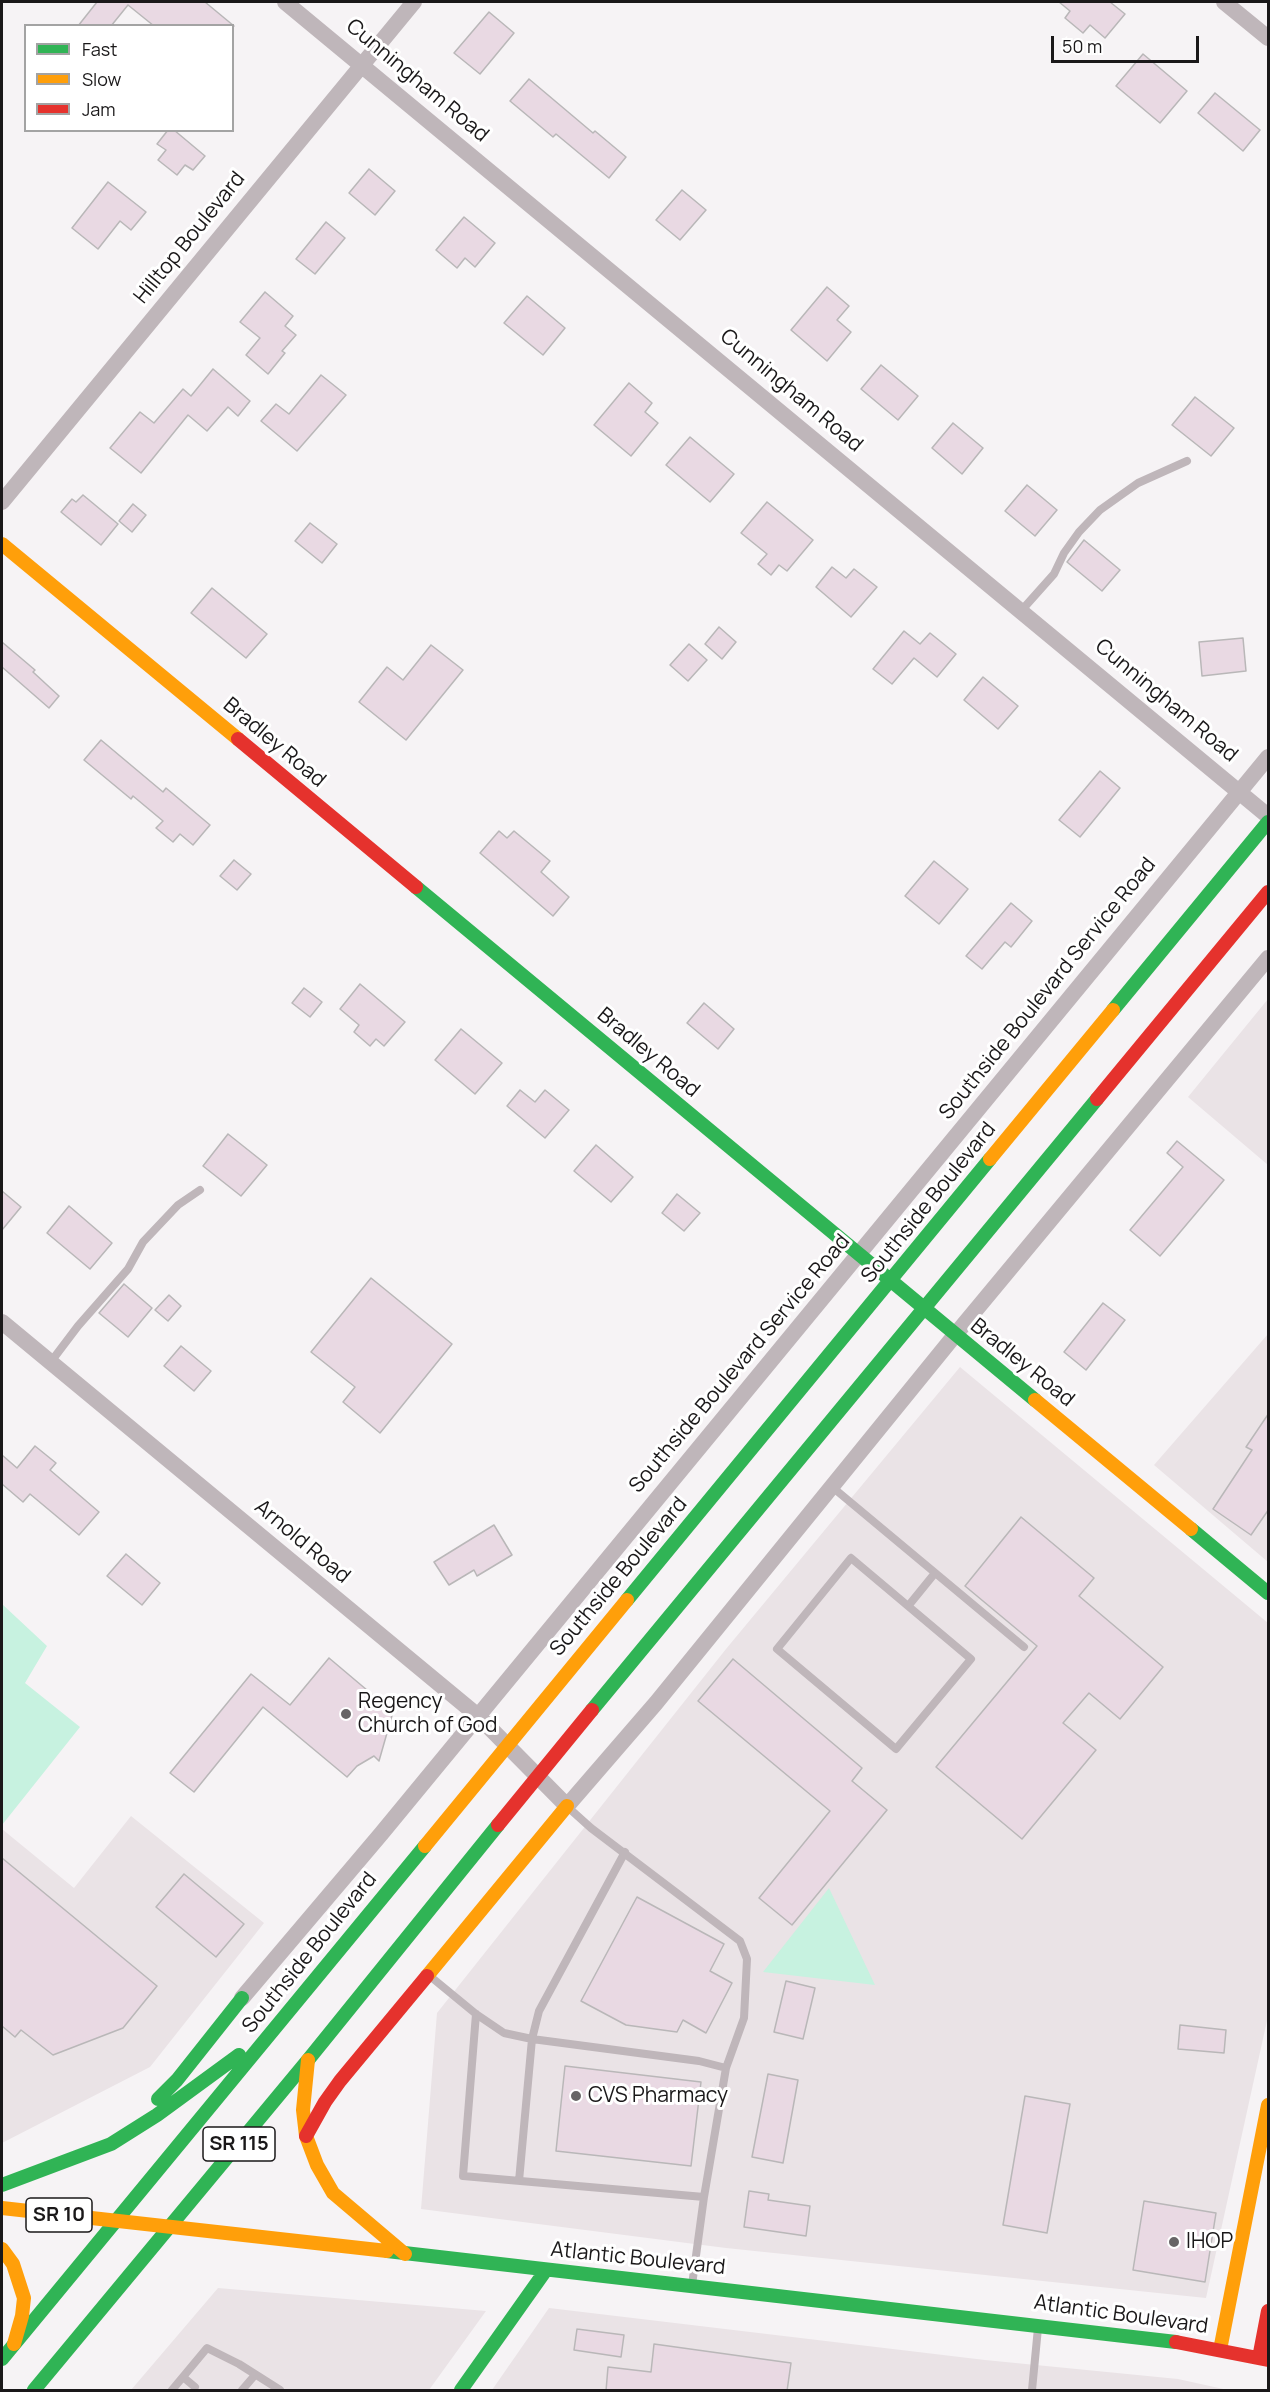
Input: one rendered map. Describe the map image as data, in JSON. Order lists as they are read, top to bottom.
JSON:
{
  "streets": {
    "main road": [
      "Bradley Road",
      "Southside Boulevard",
      "SR 115",
      "SR 10",
      "Atlantic Boulevard"
    ],
    "street": [
      "Cunningham Road",
      "Hilltop Boulevard",
      "Southside Boulevard Service Road",
      "Arnold Road"
    ]
  },
  "crossings": [
    ["Cunningham Road", "Hilltop Boulevard"],
    ["Cunningham Road", "Southside Boulevard Service Road"],
    ["Bradley Road", "Southside Boulevard Service Road"],
    ["Bradley Road", "Southside Boulevard"],
    ["Southside Boulevard Service Road", "Arnold Road"],
    ["Southside Boulevard", "Arnold Road"],
    ["Southside Boulevard", "Atlantic Boulevard"],
    ["SR 115", "Atlantic Boulevard"]
  ],
  "places": ["Regency Church of God", "CVS Pharmacy", "IHOP"],
  "legend": ["Fast", "Slow", "Jam"],
  "scale_bar": "50 m"
}
